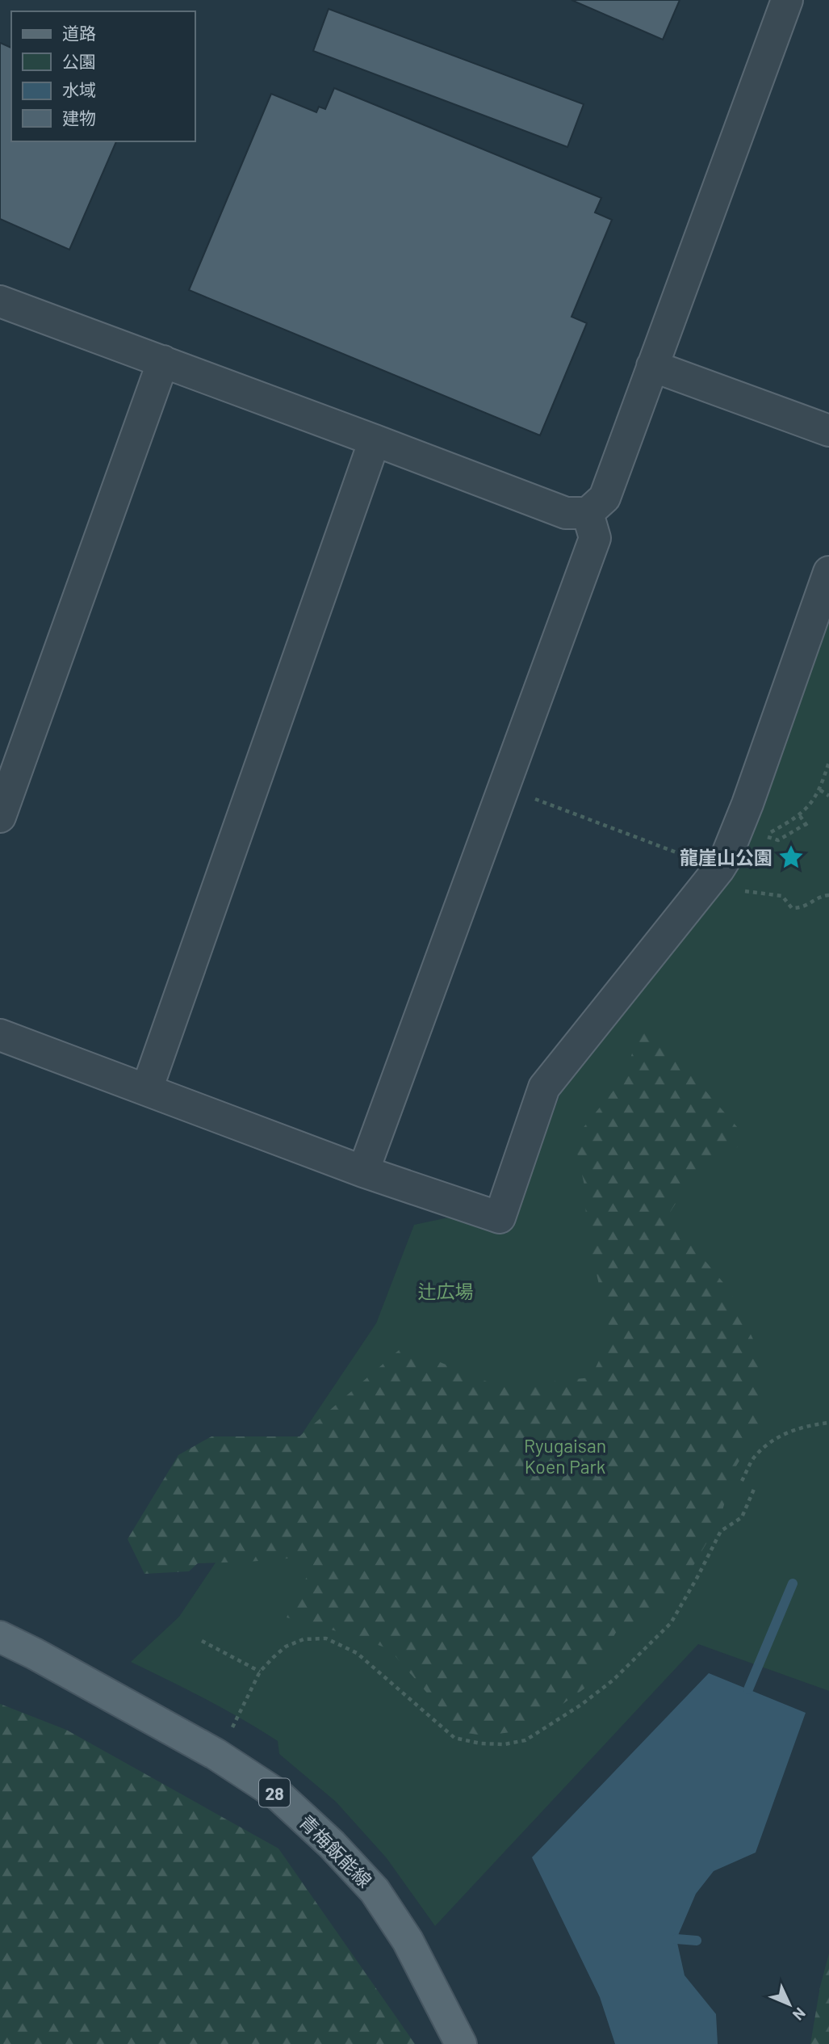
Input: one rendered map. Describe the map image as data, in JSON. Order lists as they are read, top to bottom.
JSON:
{
  "streets": {
    "main road": ["28", "青梅飯能線"]
  },
  "parks": ["辻広場", "Ryugaisan Koen Park"],
  "places": {
    "place": ["龍崖山公園"]
  },
  "legend": [
    "道路",
    "公園",
    "水域",
    "建物"
  ],
  "north": "bottom right"
}
